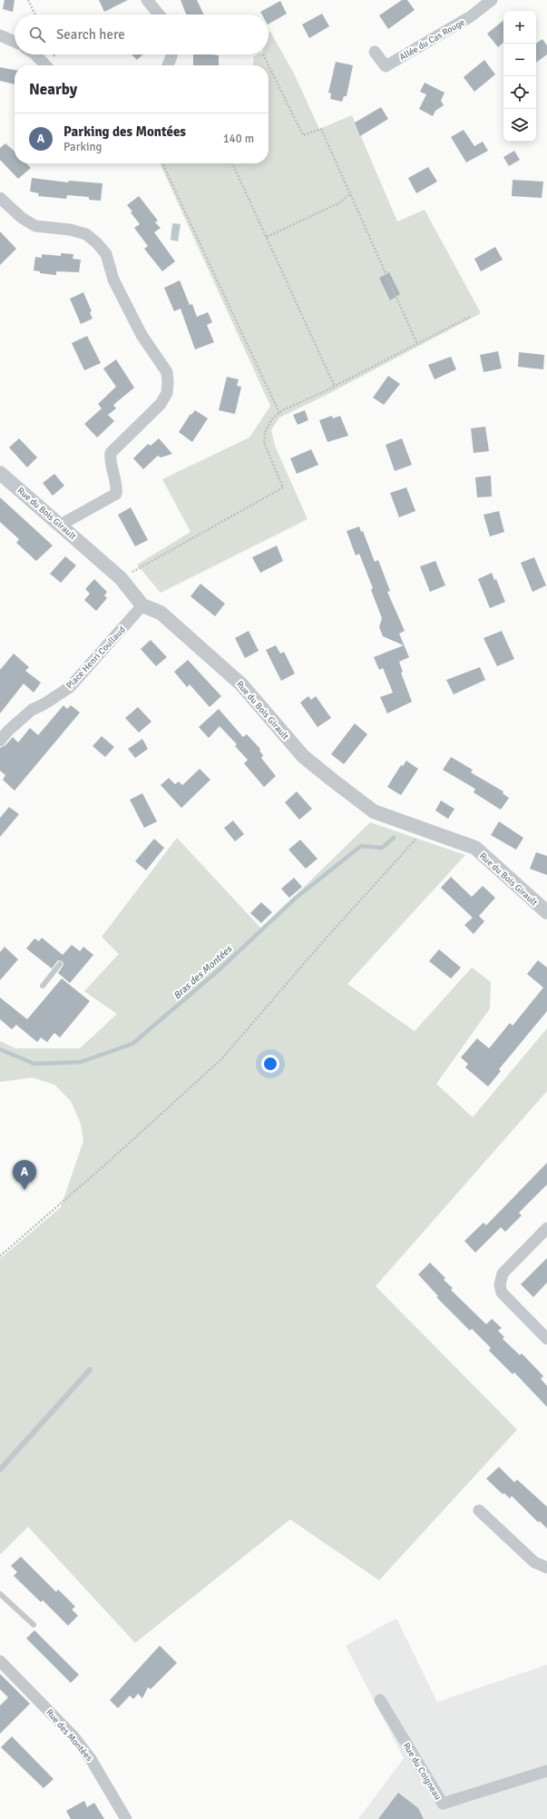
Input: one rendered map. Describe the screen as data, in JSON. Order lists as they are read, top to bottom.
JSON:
{
  "streets": {
    "street": [
      "Allée du Cas Rouge",
      "Rue du Bois Girault",
      "Place Henri Coullaud",
      "Rue des Montées",
      "Rue du Coigneau"
    ]
  },
  "crossings": [
    ["Rue du Bois Girault", "Place Henri Coullaud"]
  ],
  "water": ["Bras des Montées"],
  "page": {
    "map_buttons": ["+", "−"],
    "search": "Search here",
    "heading": "Nearby",
    "list": [
      {
        "mark": "A",
        "name": "Parking des Montées",
        "note": "Parking",
        "value": "140 m"
      }
    ],
    "pins": "A"
  }
}
